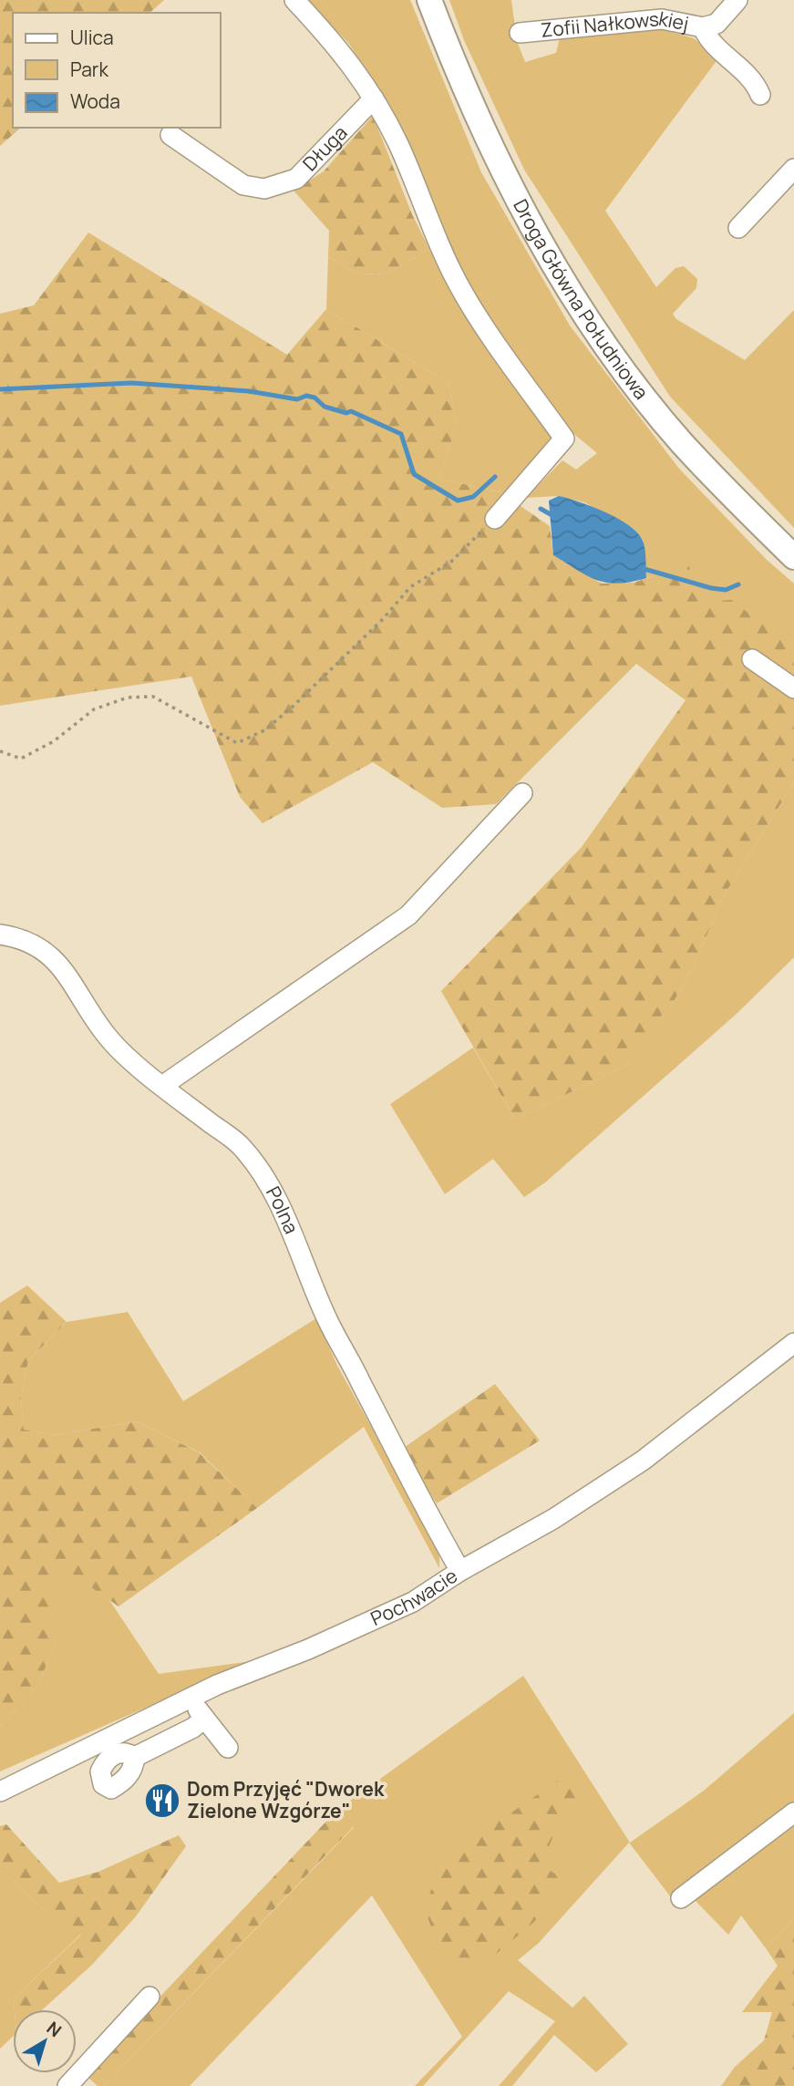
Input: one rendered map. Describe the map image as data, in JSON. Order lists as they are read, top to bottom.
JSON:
{
  "streets": {
    "main road": ["Droga Główna Południowa"],
    "street": [
      "Zofii Nałkowskiej",
      "Długa",
      "Polna",
      "Pochwacie"
    ]
  },
  "crossings": [
    ["Polna", "Pochwacie"]
  ],
  "places": {
    "restaurant": ["Dom Przyjęć \"Dworek Zielone Wzgórze\""]
  },
  "legend": ["Ulica", "Park", "Woda"],
  "north": "top right"
}
